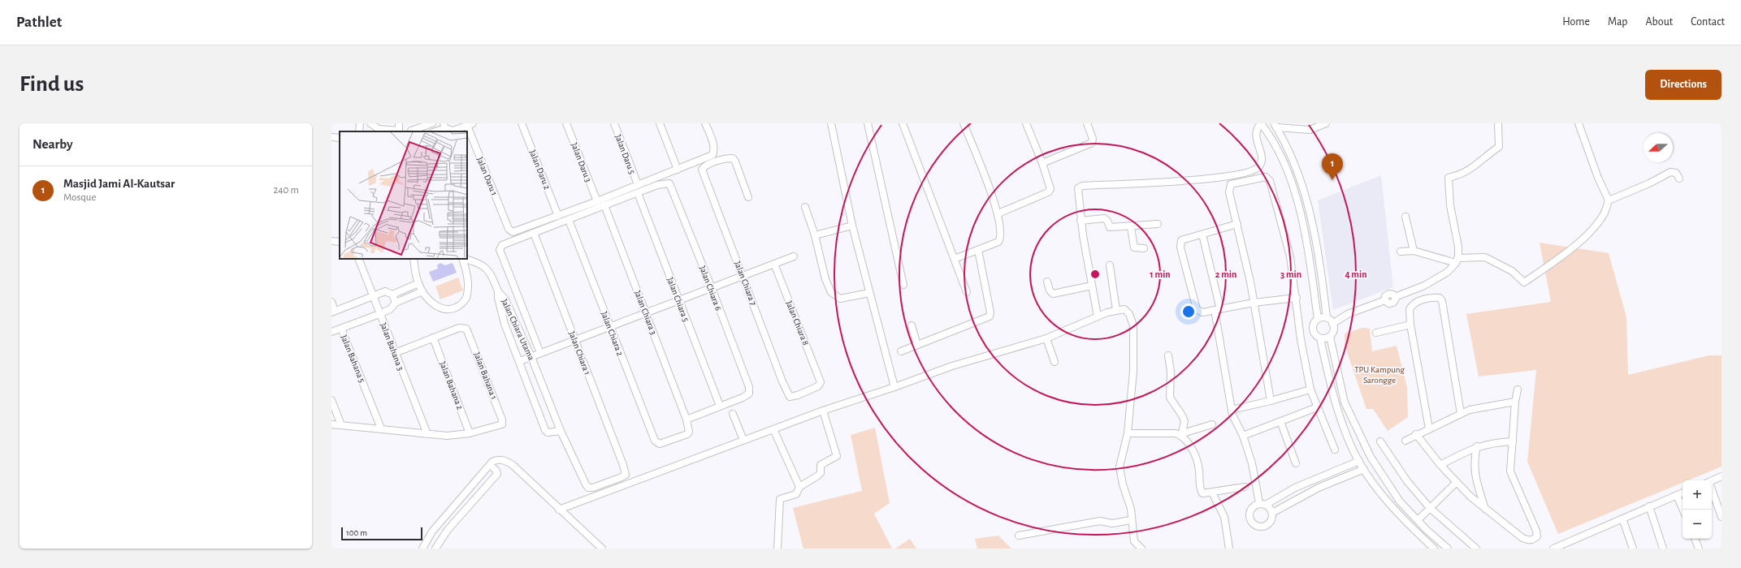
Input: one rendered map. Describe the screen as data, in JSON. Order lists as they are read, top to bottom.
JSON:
{
  "streets": {
    "street": [
      "Jalan Daru 5",
      "Jalan Daru 3",
      "Jalan Daru 2",
      "Jalan Daru 1",
      "Jalan Chiara 7",
      "Jalan Chiara 6",
      "Jalan Chiara 5",
      "Jalan Chiara 3",
      "Jalan Chiara 8",
      "Jalan Chiara Utama",
      "Jalan Chiara 2",
      "Jalan Bahana 3",
      "Jalan Chiara 1",
      "Jalan Bahana 5",
      "Jalan Bahana 1",
      "Jalan Bahana 2"
    ]
  },
  "crossings": [
    ["Jalan Daru 2", "Jalan Daru 1"],
    ["Jalan Chiara 7", "Jalan Chiara 8"],
    ["Jalan Chiara 6", "Jalan Chiara 5"],
    ["Jalan Chiara 3", "Jalan Chiara 2"],
    ["Jalan Chiara Utama", "Jalan Chiara 1"],
    ["Jalan Bahana 1", "Jalan Bahana 2"]
  ],
  "parks": ["TPU Kampung Sarongge"],
  "scale_bar": "100 m",
  "north": "left",
  "page": {
    "header": "Pathlet",
    "nav": [
      "Home",
      "Map",
      "About",
      "Contact"
    ],
    "buttons": "Directions",
    "title": "Find us",
    "heading": "Nearby",
    "pins": "1",
    "list": [
      {
        "mark": "1",
        "name": "Masjid Jami Al-Kautsar",
        "note": "Mosque",
        "value": "240 m"
      }
    ],
    "map_buttons": ["+", "−"],
    "scale": "100 m"
  },
  "rings": [
    "1 min",
    "2 min",
    "3 min",
    "4 min"
  ]
}
